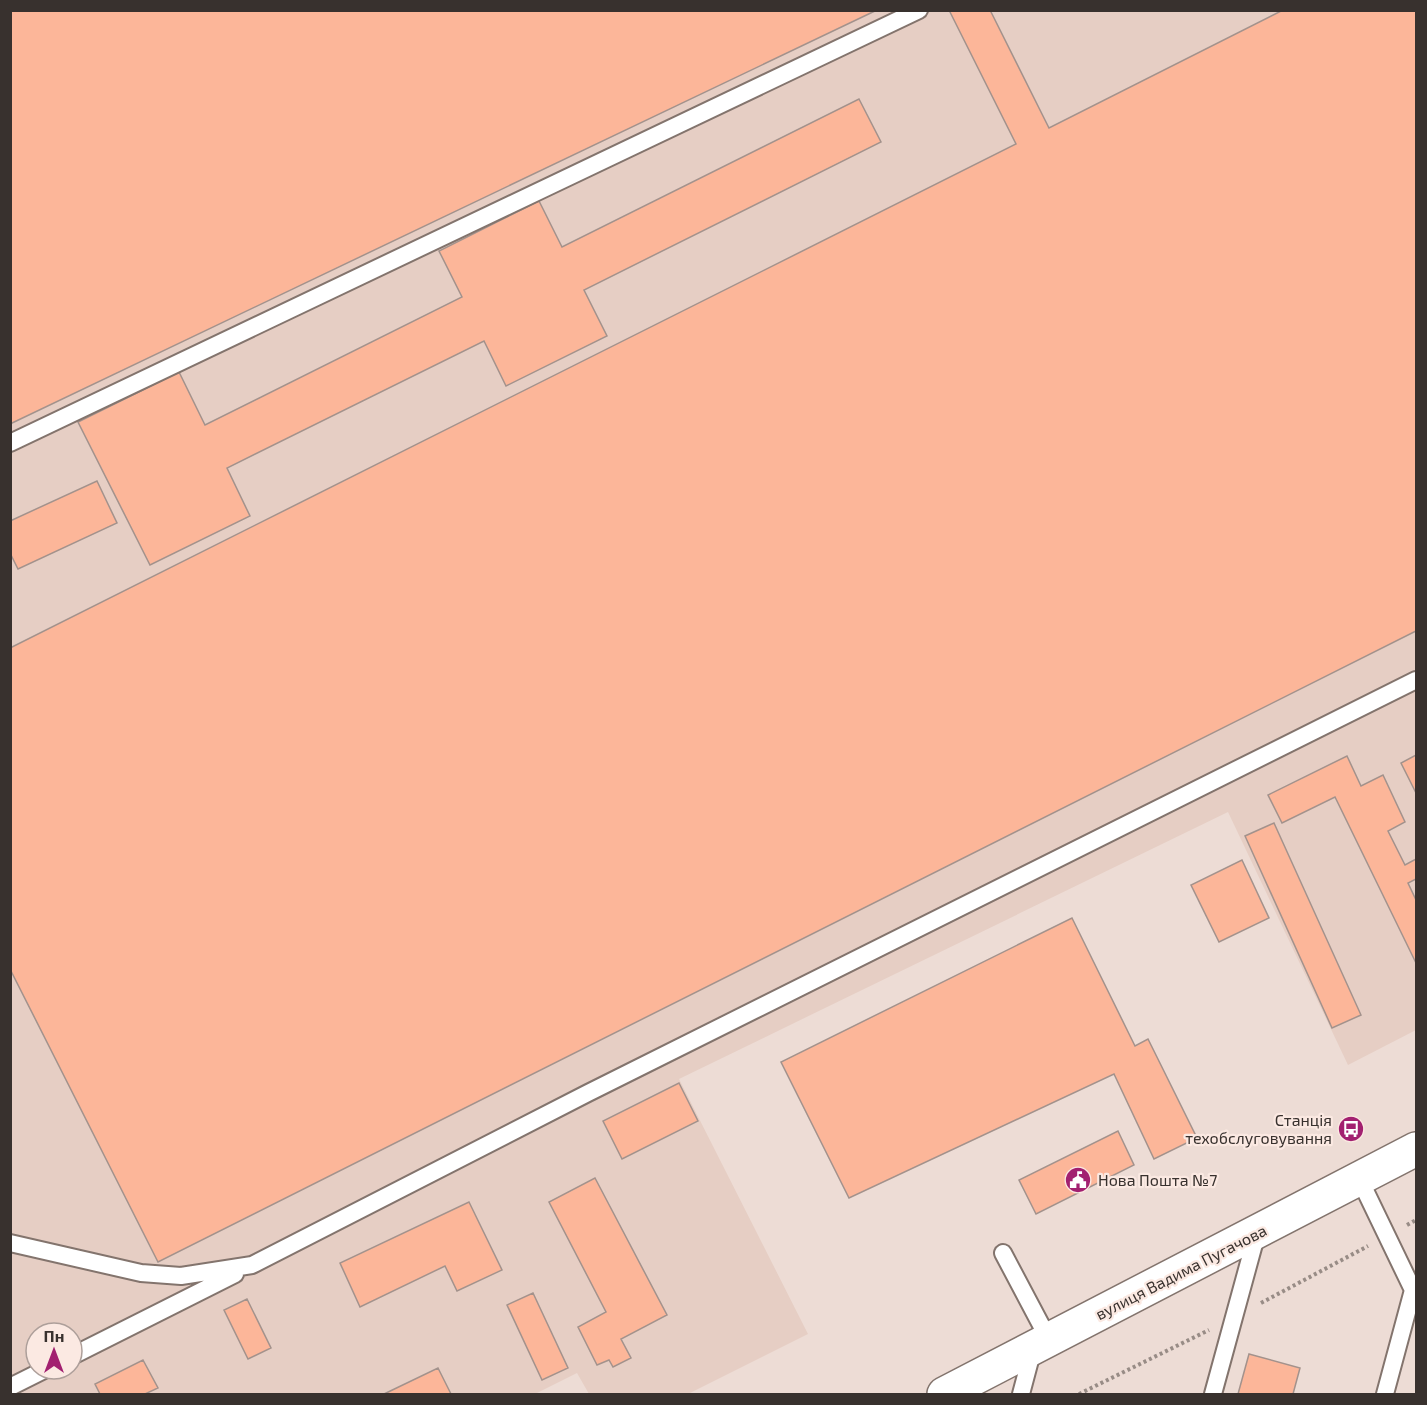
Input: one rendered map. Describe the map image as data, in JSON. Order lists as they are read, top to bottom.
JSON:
{
  "streets": {
    "main road": ["вулиця Вадима Пугачова"]
  },
  "places": {
    "bus stop": ["Станція техобслуговування"],
    "public building": ["Нова Пошта №7"]
  },
  "north": "top"
}
